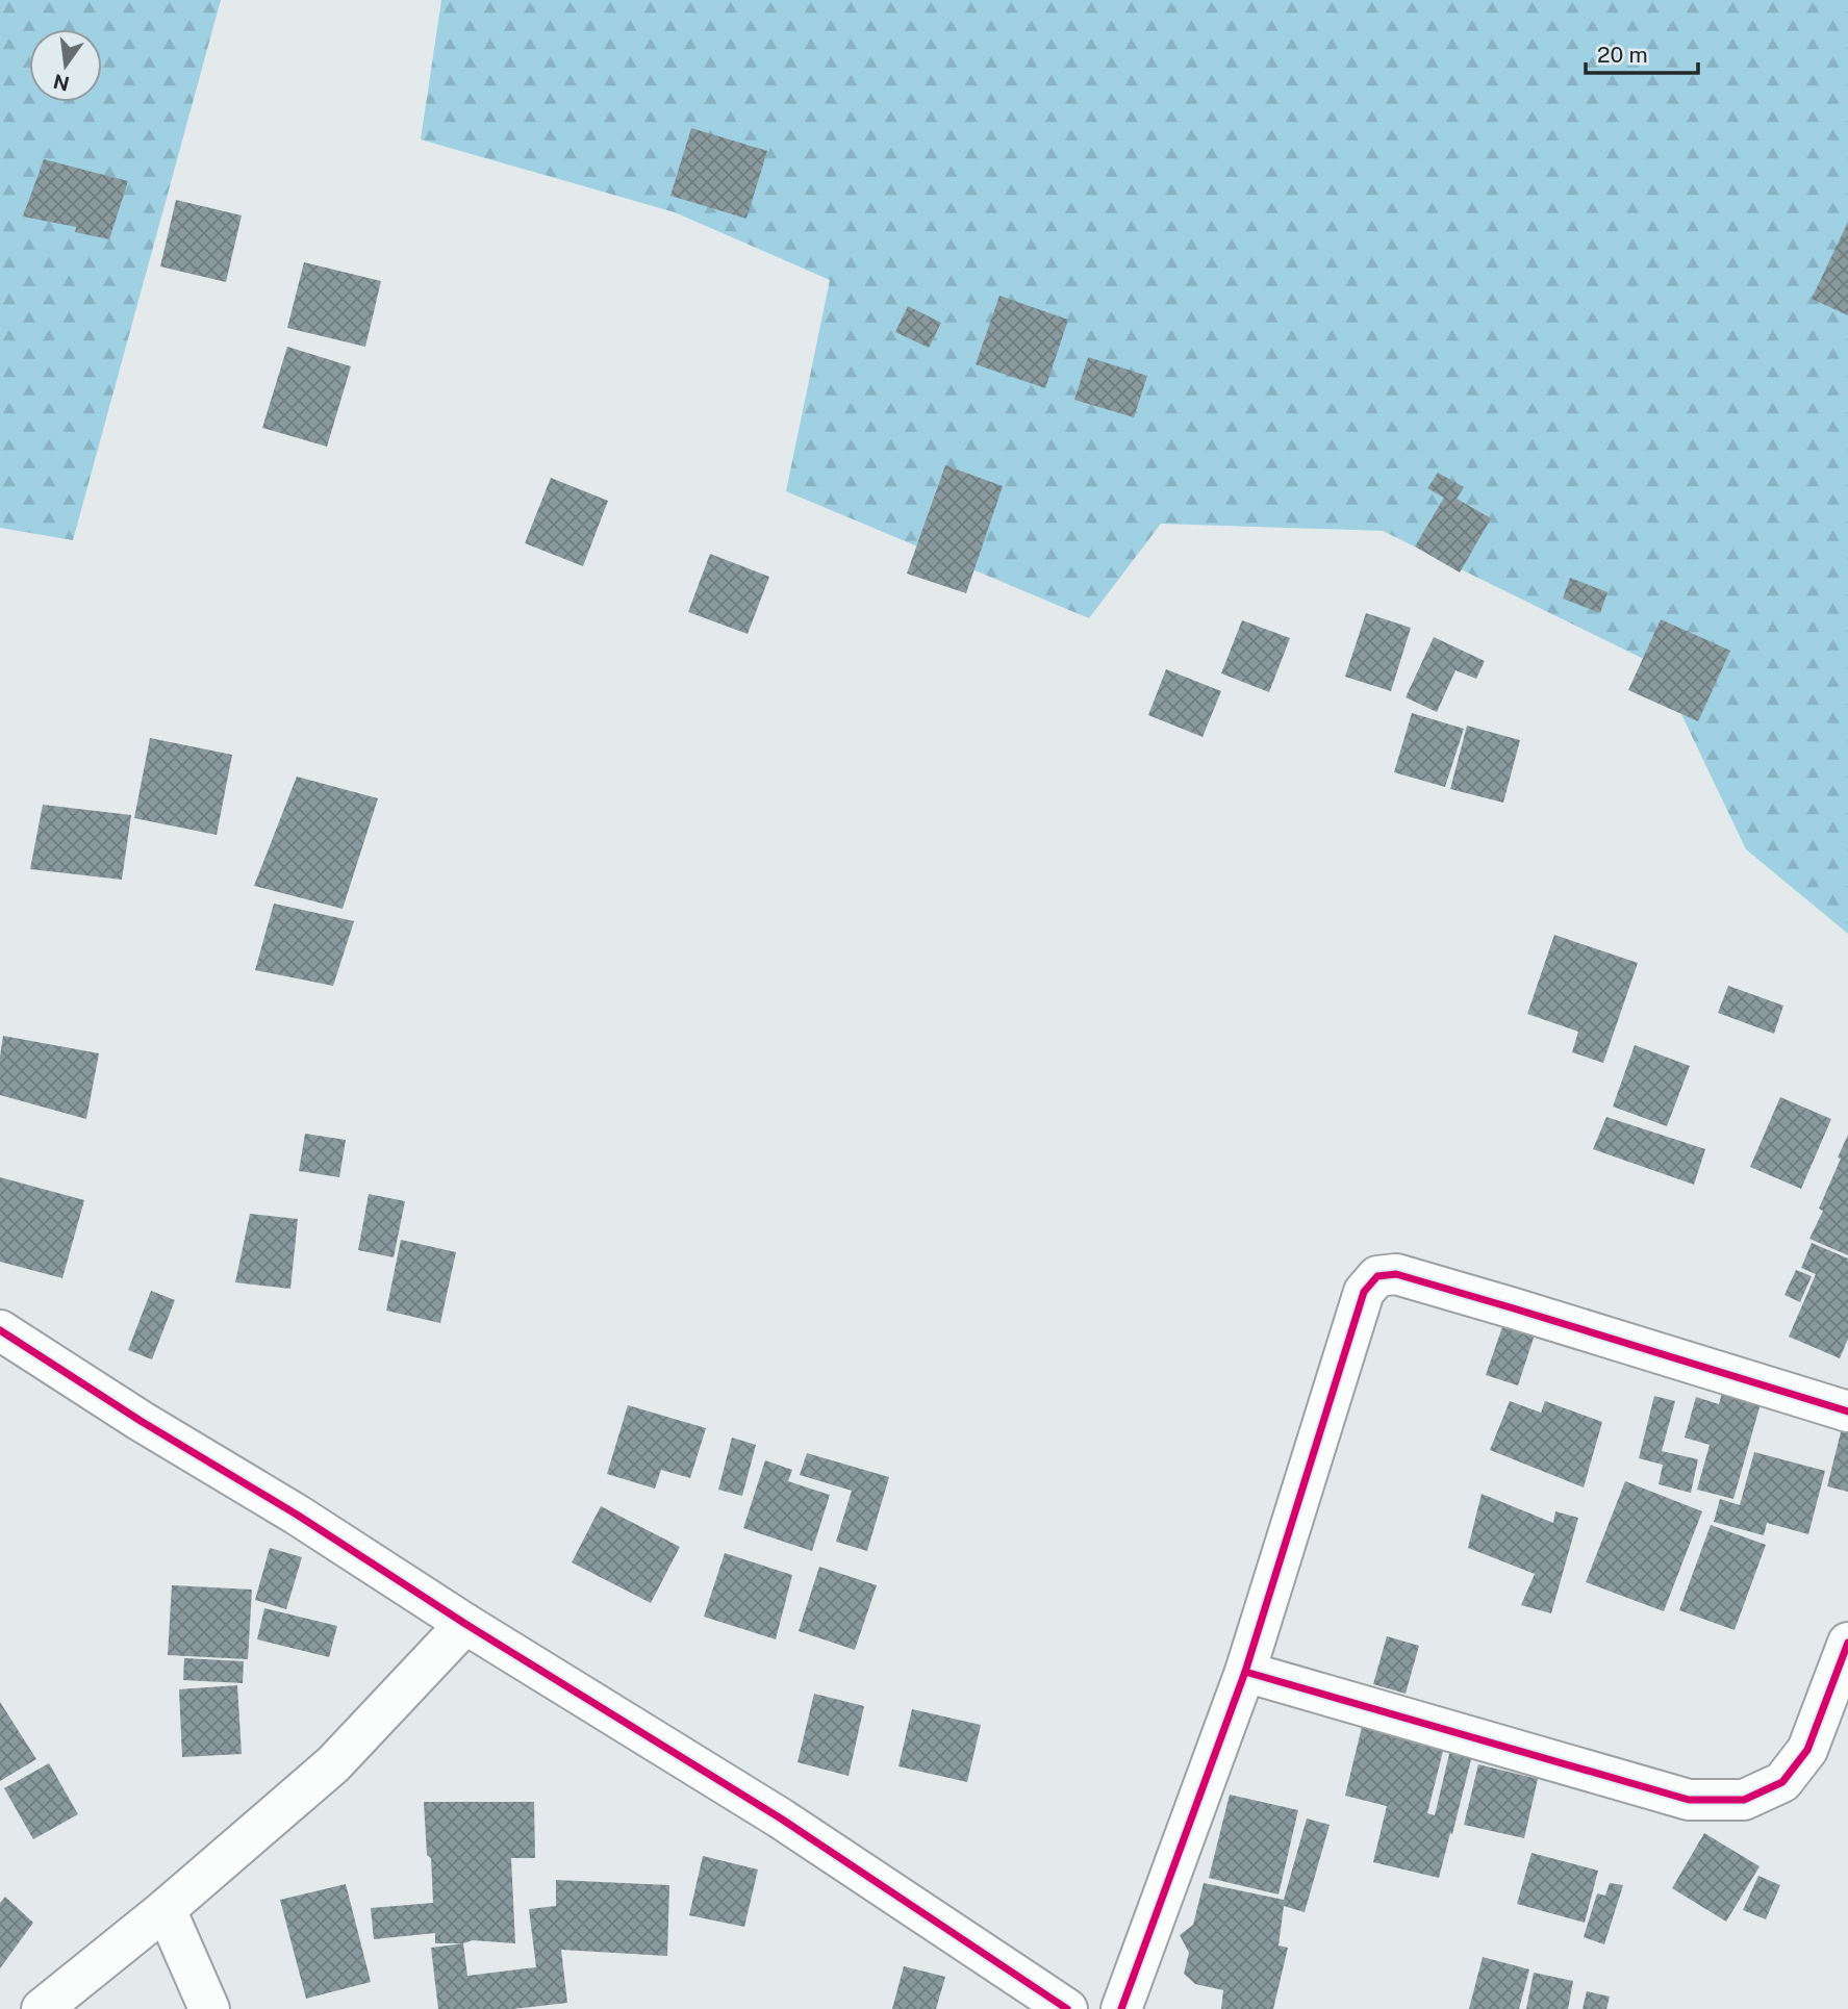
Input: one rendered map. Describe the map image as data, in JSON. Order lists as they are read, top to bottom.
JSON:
{
  "scale_bar": "20 m",
  "north": "bottom"
}
